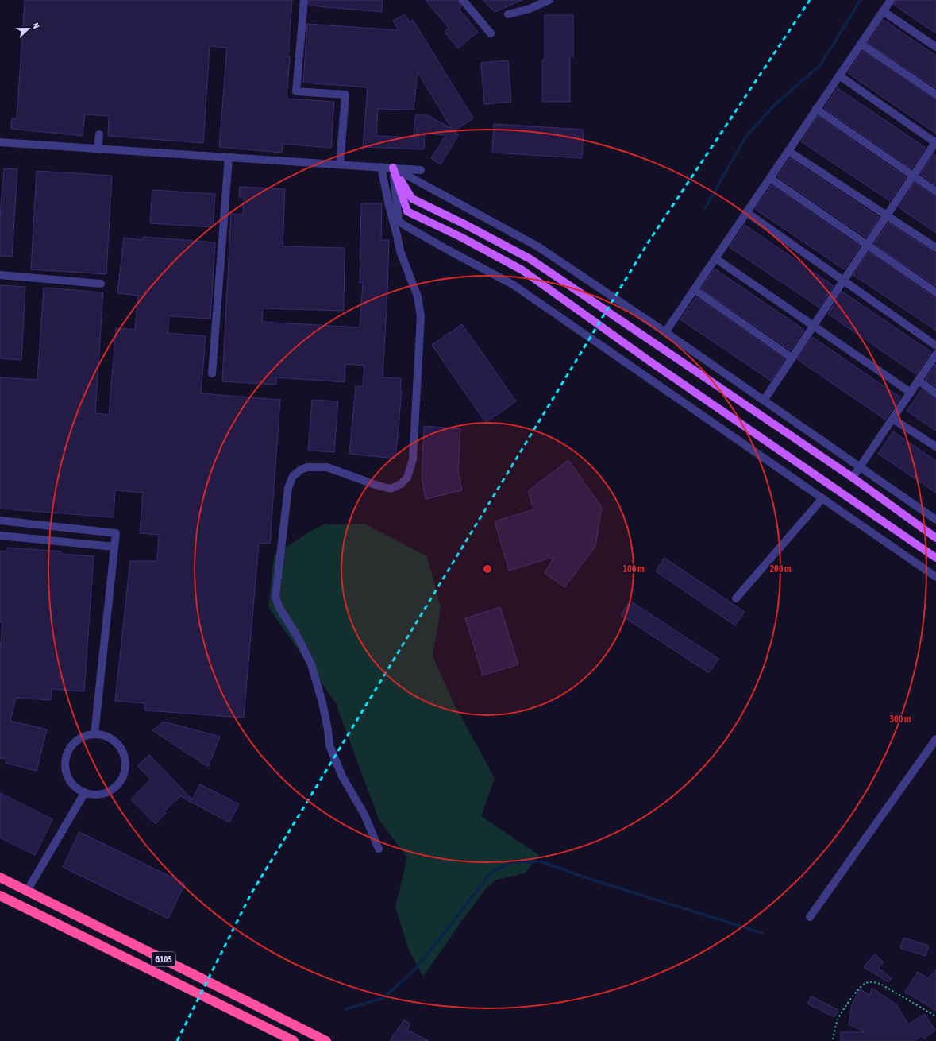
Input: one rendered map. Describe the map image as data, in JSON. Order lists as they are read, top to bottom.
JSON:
{
  "streets": {
    "highway": ["G105"]
  },
  "north": "right",
  "rings": ["100 m", "200 m", "300 m"]
}
